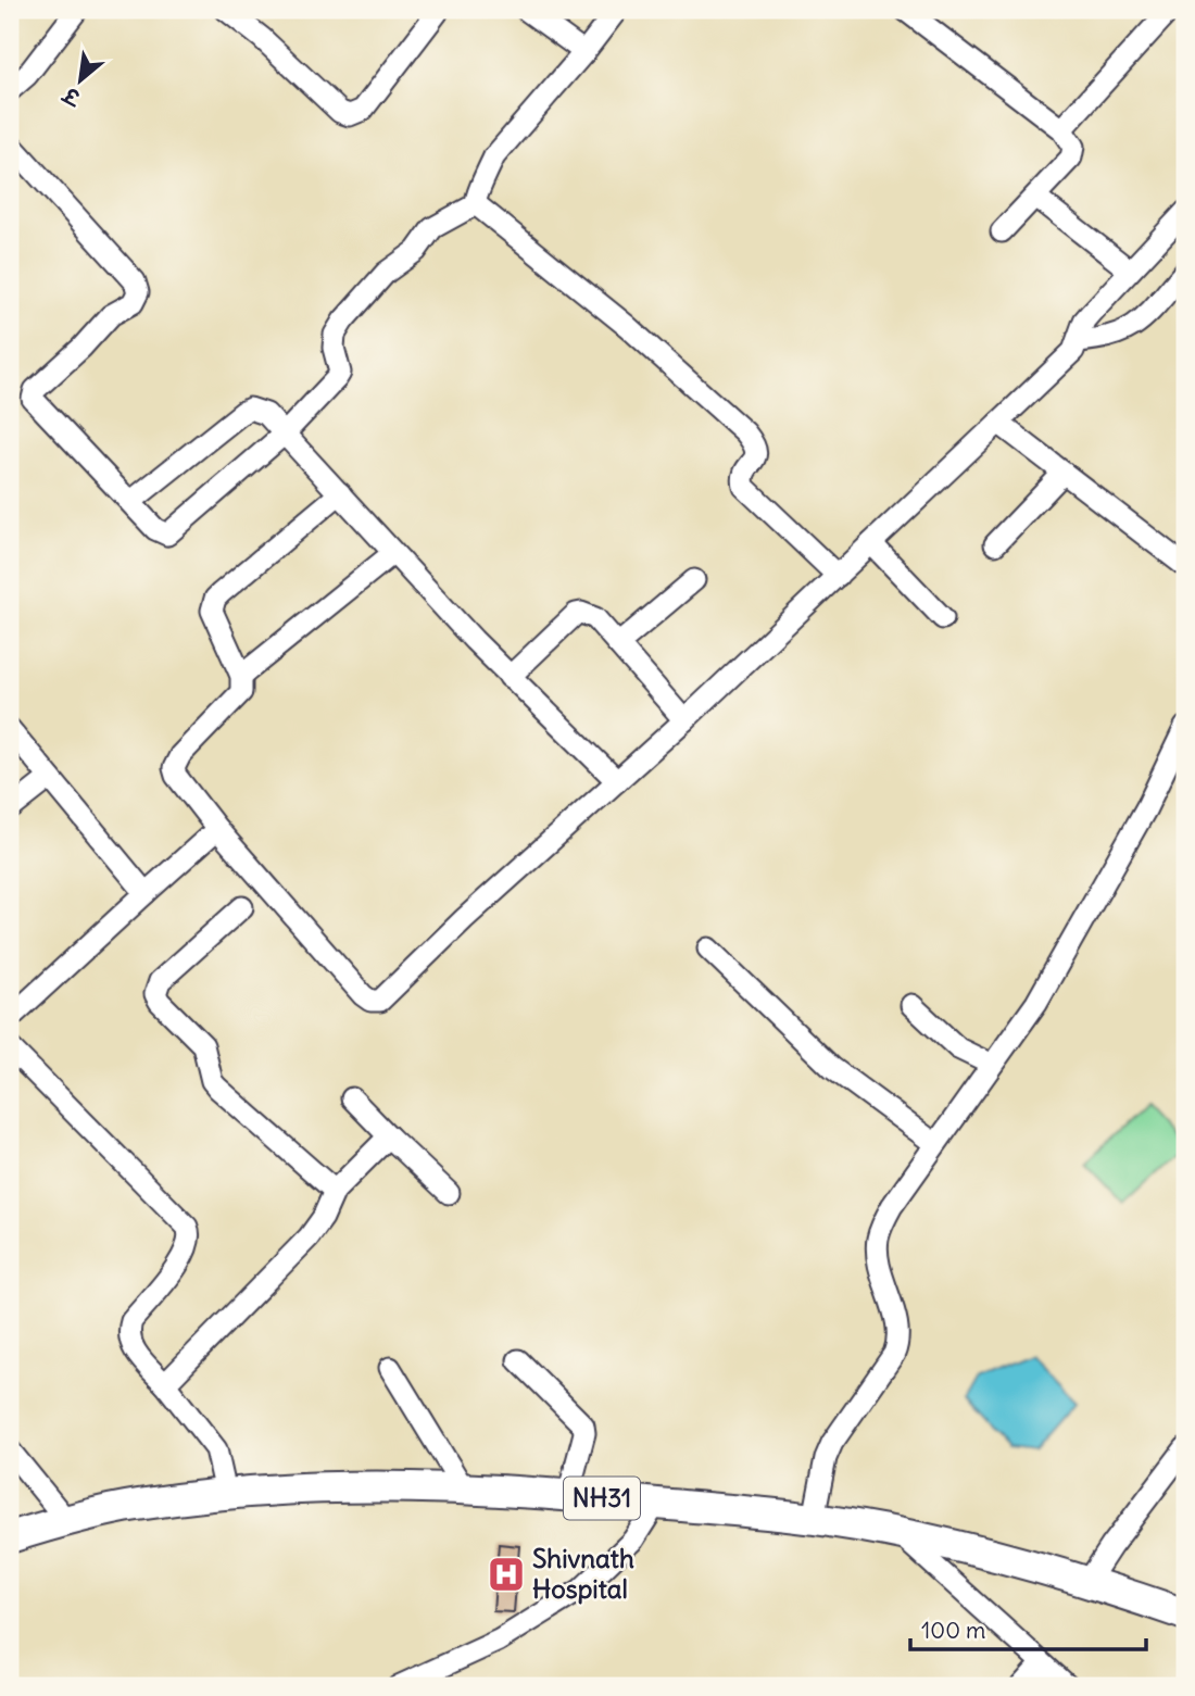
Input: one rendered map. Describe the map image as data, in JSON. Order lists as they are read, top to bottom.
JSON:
{
  "streets": {
    "highway": ["NH31"]
  },
  "places": {
    "hospital": ["Shivnath Hospital"]
  },
  "scale_bar": "100 m",
  "north": "bottom left"
}
